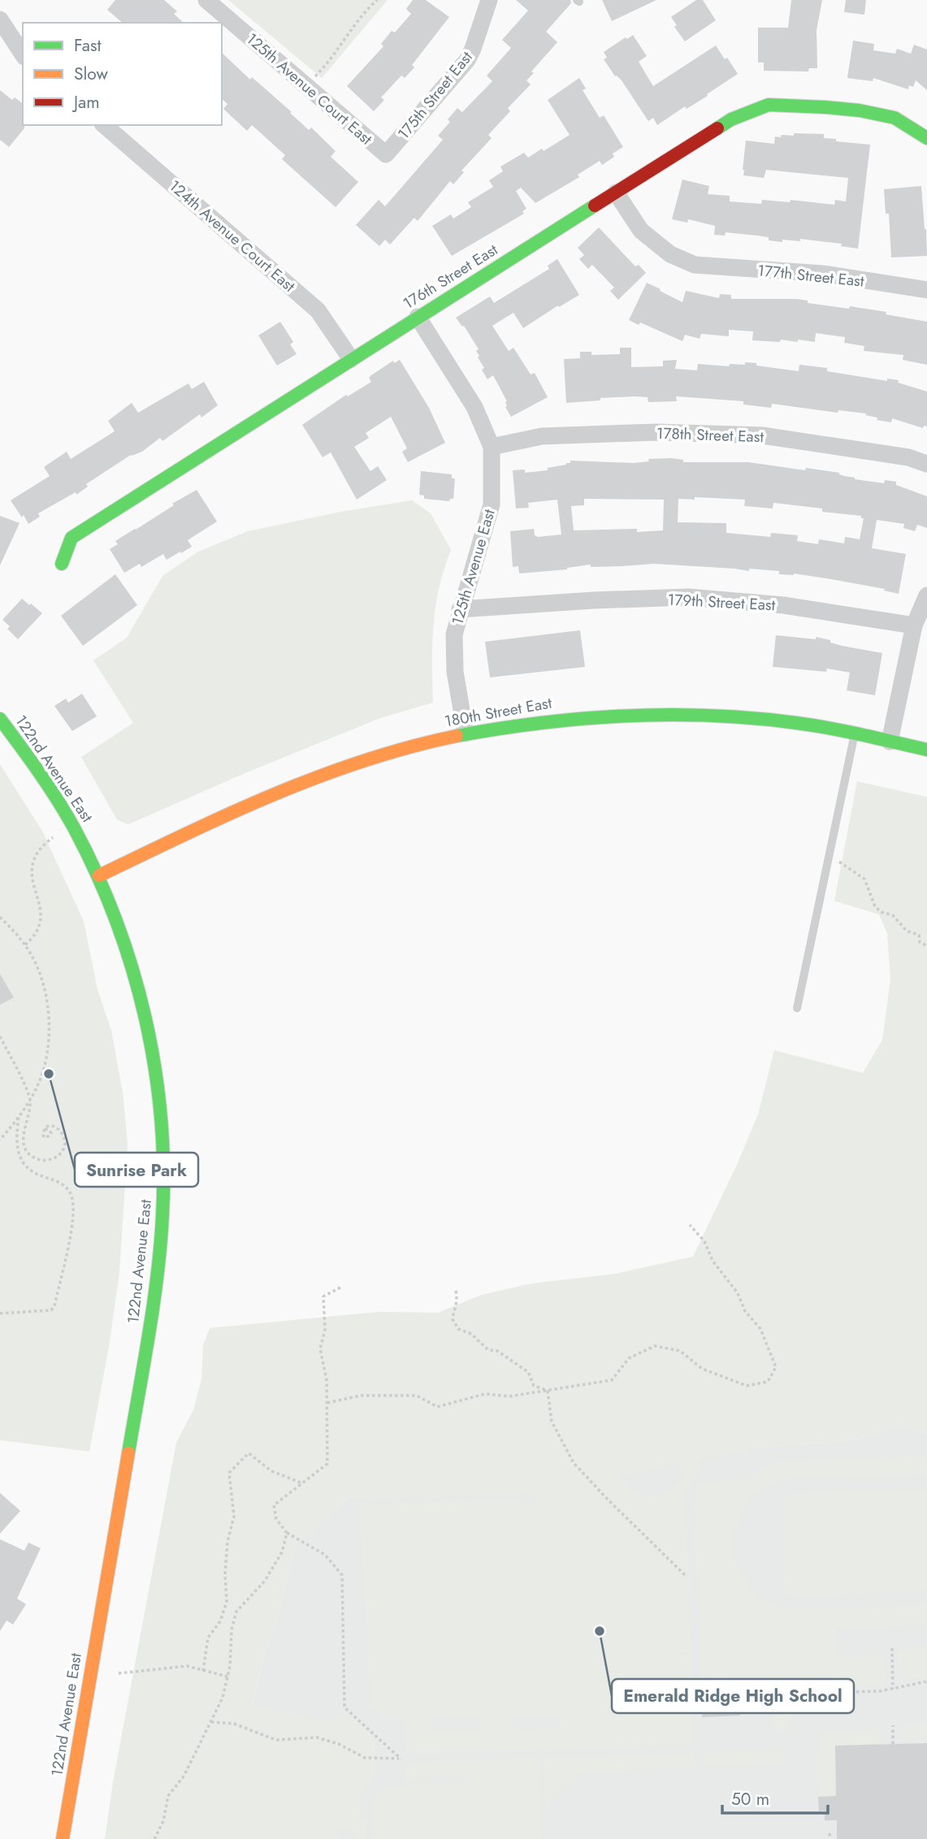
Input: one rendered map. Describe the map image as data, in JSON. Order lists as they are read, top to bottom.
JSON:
{
  "streets": {
    "street": [
      "125th Avenue Court East",
      "175th Street East",
      "124th Avenue Court East",
      "177th Street East",
      "176th Street East",
      "178th Street East",
      "125th Avenue East",
      "179th Street East",
      "180th Street East",
      "122nd Avenue East"
    ]
  },
  "crossings": [
    ["125th Avenue Court East", "175th Street East"],
    ["124th Avenue Court East", "176th Street East"],
    ["177th Street East", "176th Street East"],
    ["176th Street East", "125th Avenue East"],
    ["178th Street East", "125th Avenue East"],
    ["125th Avenue East", "179th Street East"],
    ["125th Avenue East", "180th Street East"],
    ["180th Street East", "122nd Avenue East"]
  ],
  "places": ["Sunrise Park", "Emerald Ridge High School"],
  "legend": ["Fast", "Slow", "Jam"],
  "scale_bar": "50 m"
}
